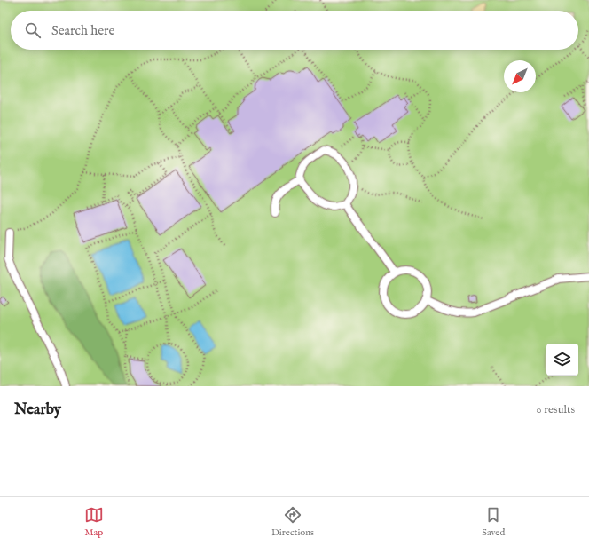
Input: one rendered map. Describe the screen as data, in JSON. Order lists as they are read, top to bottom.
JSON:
{
  "north": "bottom left",
  "page": {
    "search": "Search here",
    "heading": ["Nearby", "0 results"],
    "nav": ["Map", "Directions", "Saved"]
  }
}
